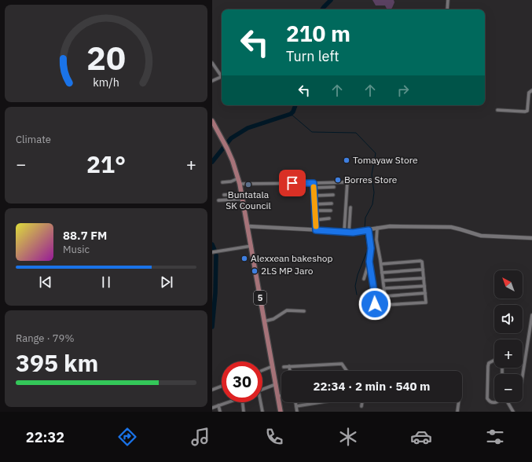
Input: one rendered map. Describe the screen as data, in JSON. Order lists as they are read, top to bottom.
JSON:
{
  "streets": {
    "main road": ["5"]
  },
  "places": [
    "Tomayaw Store",
    "Borres Store",
    "Buntatala SK Council",
    "Alexxean bakeshop",
    "2LS MP Jaro"
  ],
  "north": "top left",
  "page": {
    "turn": ["210 m", "Turn left"],
    "tile": [
      "Climate",
      ["Range · 79%", "395 km"]
    ],
    "heat": ["−", "21°", "+"],
    "song": ["88.7 FM", "Music"],
    "map_buttons": ["+", "−"],
    "limit": "30",
    "trip": "22:34 · 2 min · 540 m",
    "tabs": "22:32",
    "gauge": ["20", "km/h"]
  }
}
